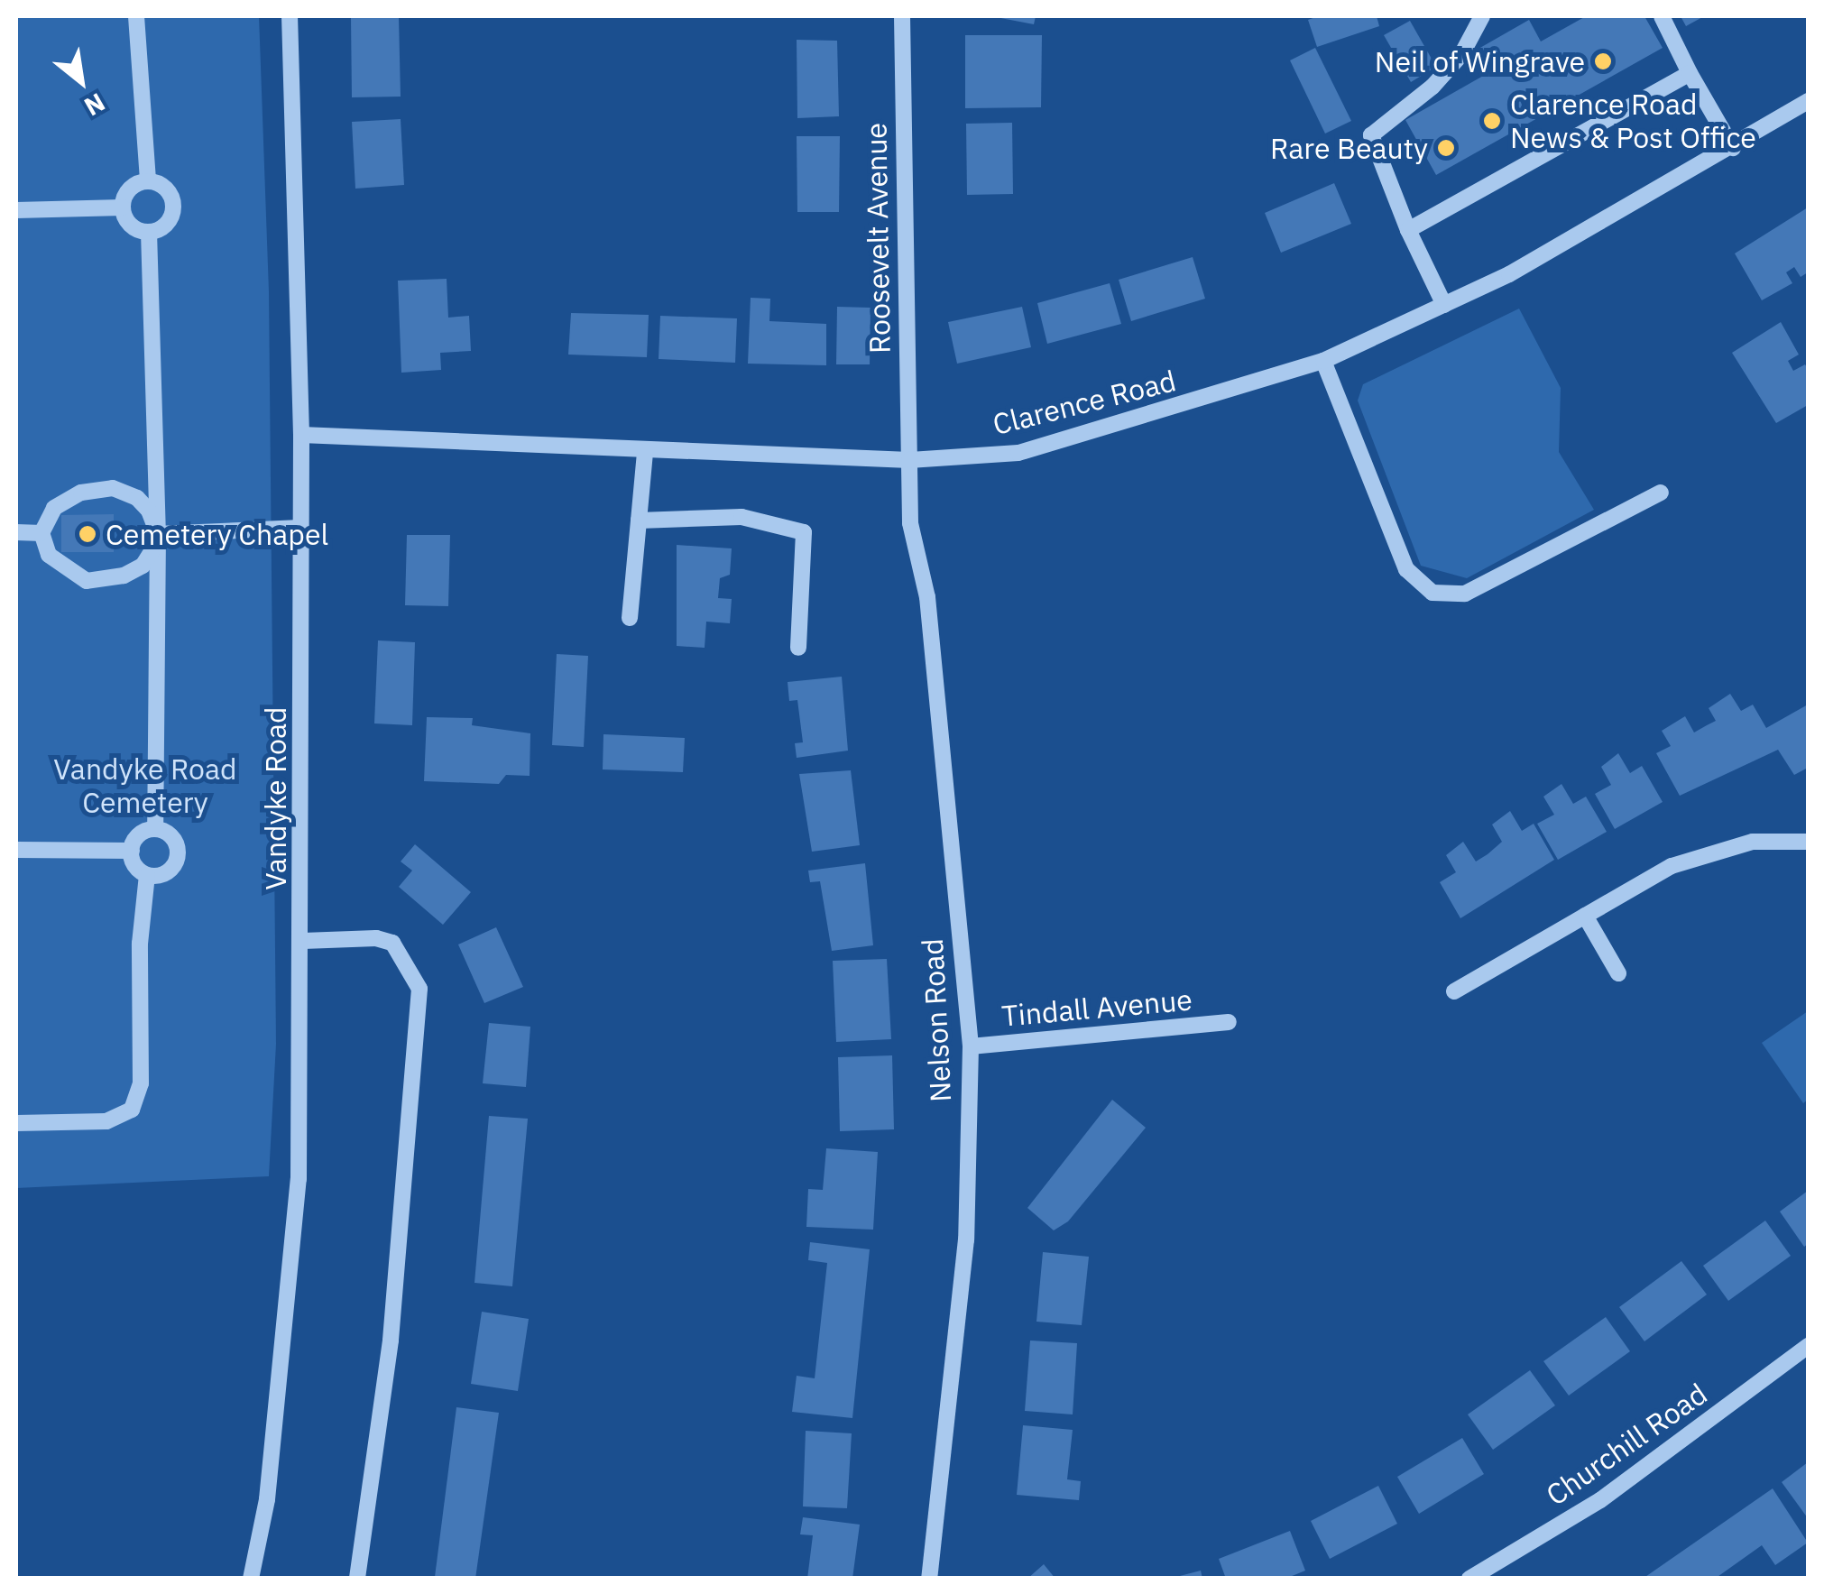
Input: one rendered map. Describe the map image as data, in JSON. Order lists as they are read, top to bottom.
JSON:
{
  "streets": {
    "street": [
      "Roosevelt Avenue",
      "Clarence Road",
      "Vandyke Road",
      "Tindall Avenue",
      "Nelson Road",
      "Churchill Road"
    ]
  },
  "crossings": [
    ["Roosevelt Avenue", "Clarence Road"],
    ["Roosevelt Avenue", "Nelson Road"],
    ["Clarence Road", "Vandyke Road"],
    ["Clarence Road", "Nelson Road"],
    ["Tindall Avenue", "Nelson Road"]
  ],
  "parks": ["Vandyke Road Cemetery"],
  "places": [
    "Neil of Wingrave",
    "Clarence Road News & Post Office",
    "Rare Beauty",
    "Cemetery Chapel"
  ],
  "north": "bottom right"
}
